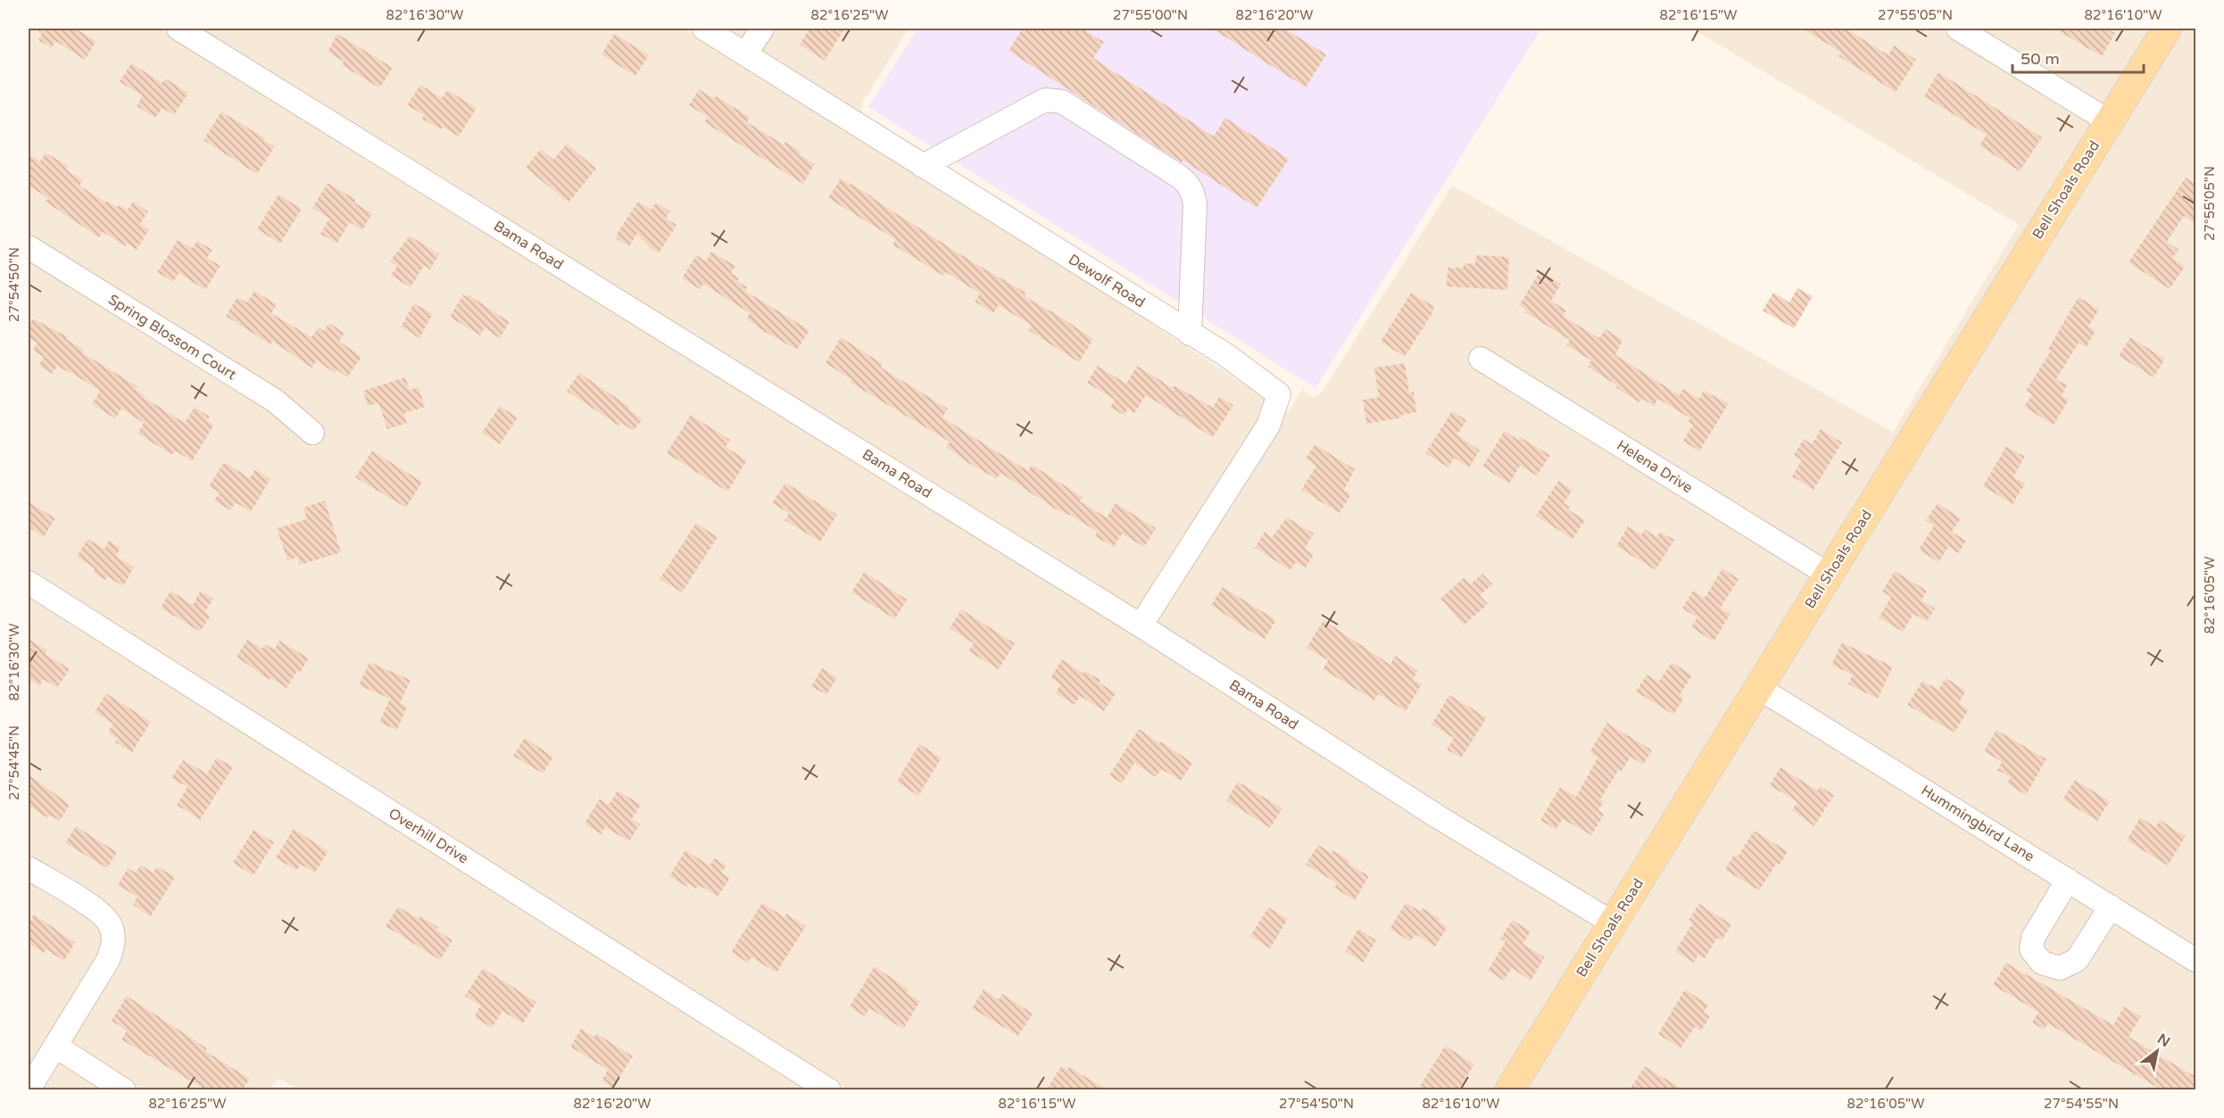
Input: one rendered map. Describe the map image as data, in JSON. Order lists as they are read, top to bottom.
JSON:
{
  "streets": {
    "main road": ["Bell Shoals Road"],
    "street": [
      "Bama Road",
      "Dewolf Road",
      "Spring Blossom Court",
      "Helena Drive",
      "Hummingbird Lane",
      "Overhill Drive"
    ]
  },
  "crossings": [
    ["Bell Shoals Road", "Bama Road"],
    ["Bell Shoals Road", "Helena Drive"],
    ["Bell Shoals Road", "Hummingbird Lane"],
    ["Bama Road", "Dewolf Road"]
  ],
  "scale_bar": "50 m",
  "north": "top right",
  "coordinates": [
    "82°16'30\"W",
    "82°16'25\"W",
    "27°55'00\"N",
    "82°16'20\"W",
    "82°16'15\"W",
    "27°55'05\"N",
    "82°16'10\"W",
    "27°54'50\"N",
    "82°16'05\"W",
    "27°54'45\"N",
    "27°54'55\"N"
  ]
}
